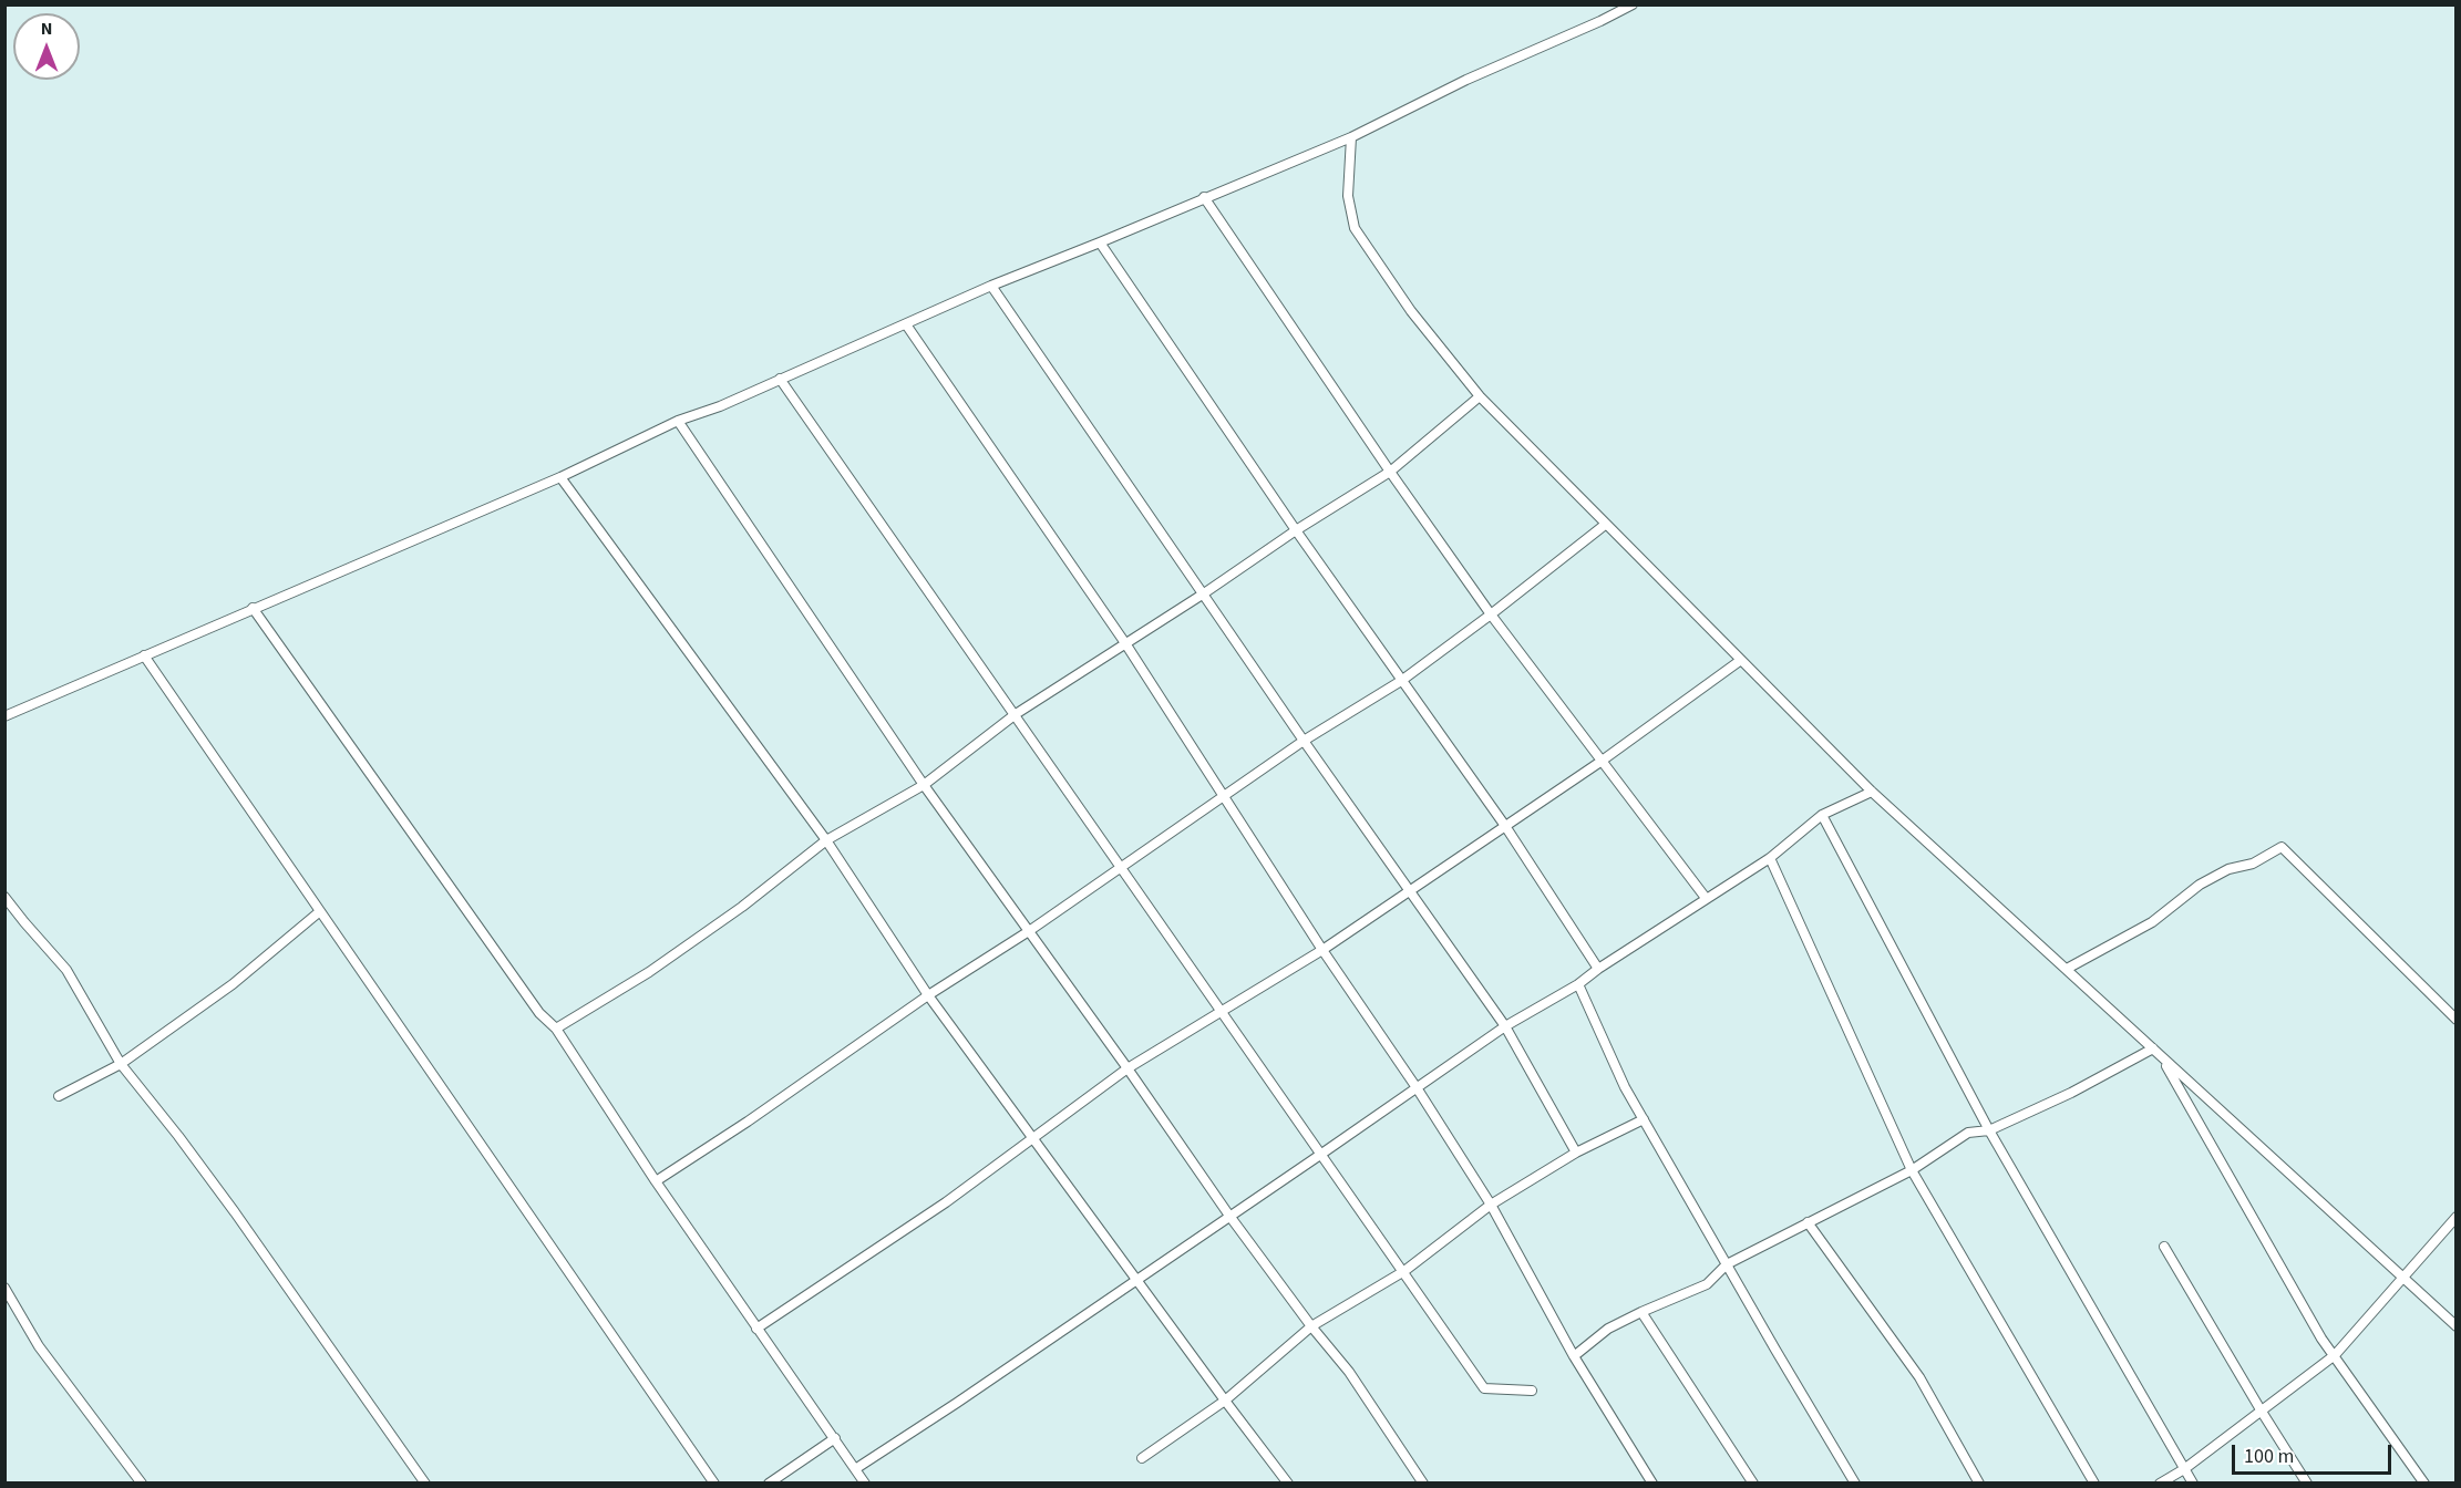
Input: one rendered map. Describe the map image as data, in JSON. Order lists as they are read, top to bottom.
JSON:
{
  "scale_bar": "100 m",
  "north": "top"
}
